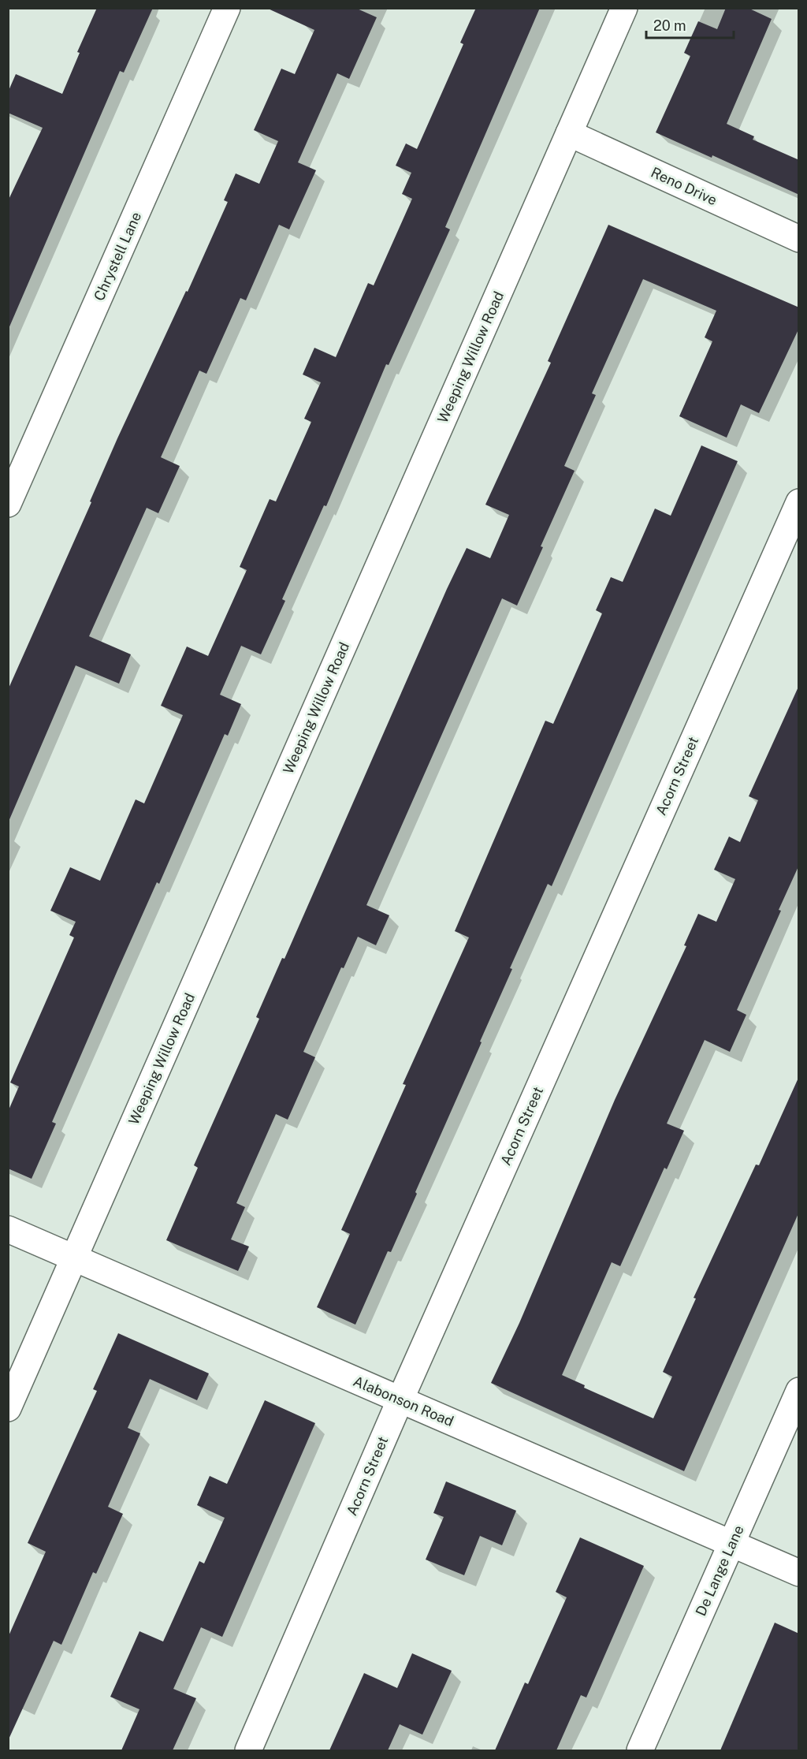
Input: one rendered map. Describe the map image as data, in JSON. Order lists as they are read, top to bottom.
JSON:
{
  "streets": {
    "street": [
      "Reno Drive",
      "Chrystell Lane",
      "Weeping Willow Road",
      "Acorn Street",
      "Alabonson Road",
      "De Lange Lane"
    ]
  },
  "crossings": [
    ["Reno Drive", "Weeping Willow Road"],
    ["Weeping Willow Road", "Alabonson Road"],
    ["Acorn Street", "Alabonson Road"],
    ["Alabonson Road", "De Lange Lane"]
  ],
  "scale_bar": "20 m"
}
